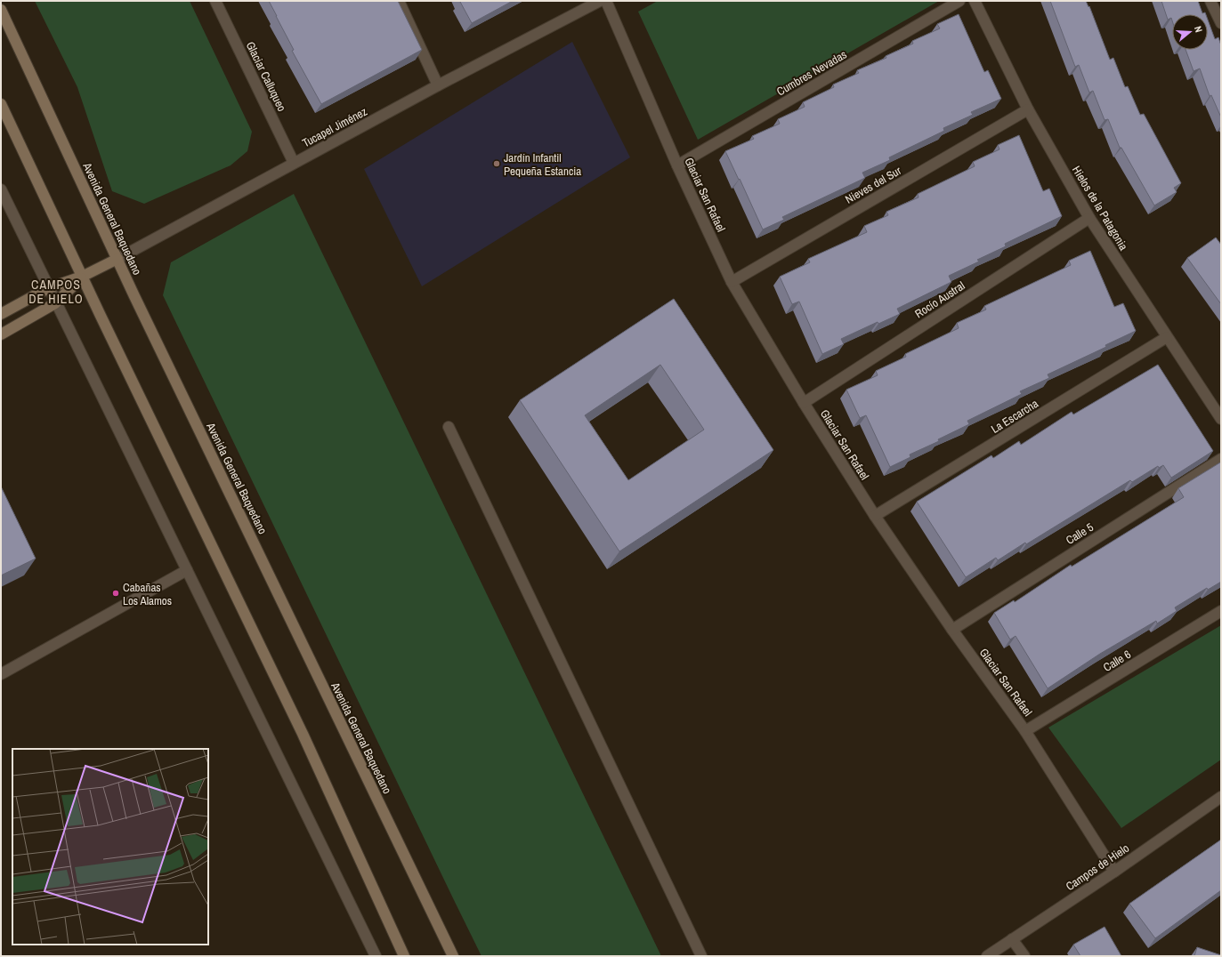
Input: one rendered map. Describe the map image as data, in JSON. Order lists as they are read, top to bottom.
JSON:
{
  "streets": {
    "main road": ["Tucapel Jiménez", "Avenida General Baquedano"],
    "street": [
      "Cumbres Nevadas",
      "Glaciar Calluqueo",
      "Nieves del Sur",
      "Glaciar San Rafael",
      "Hielos de la Patagonia",
      "Rocío Austral",
      "La Escarcha",
      "Calle 5",
      "Calle 6",
      "Campos de Hielo"
    ]
  },
  "crossings": [
    ["Cumbres Nevadas", "Glaciar San Rafael"],
    ["Glaciar Calluqueo", "Tucapel Jiménez"],
    ["Tucapel Jiménez", "Avenida General Baquedano"],
    ["Nieves del Sur", "Glaciar San Rafael"],
    ["Nieves del Sur", "Hielos de la Patagonia"],
    ["Glaciar San Rafael", "Rocío Austral"],
    ["Glaciar San Rafael", "La Escarcha"],
    ["Glaciar San Rafael", "Calle 5"],
    ["Glaciar San Rafael", "Calle 6"],
    ["Glaciar San Rafael", "Campos de Hielo"],
    ["Hielos de la Patagonia", "Rocío Austral"],
    ["Hielos de la Patagonia", "La Escarcha"]
  ],
  "districts": ["CAMPOS DE HIELO"],
  "places": ["Jardín Infantil Pequeña Estancia", "Cabañas Los Alamos"],
  "north": "right"
}
